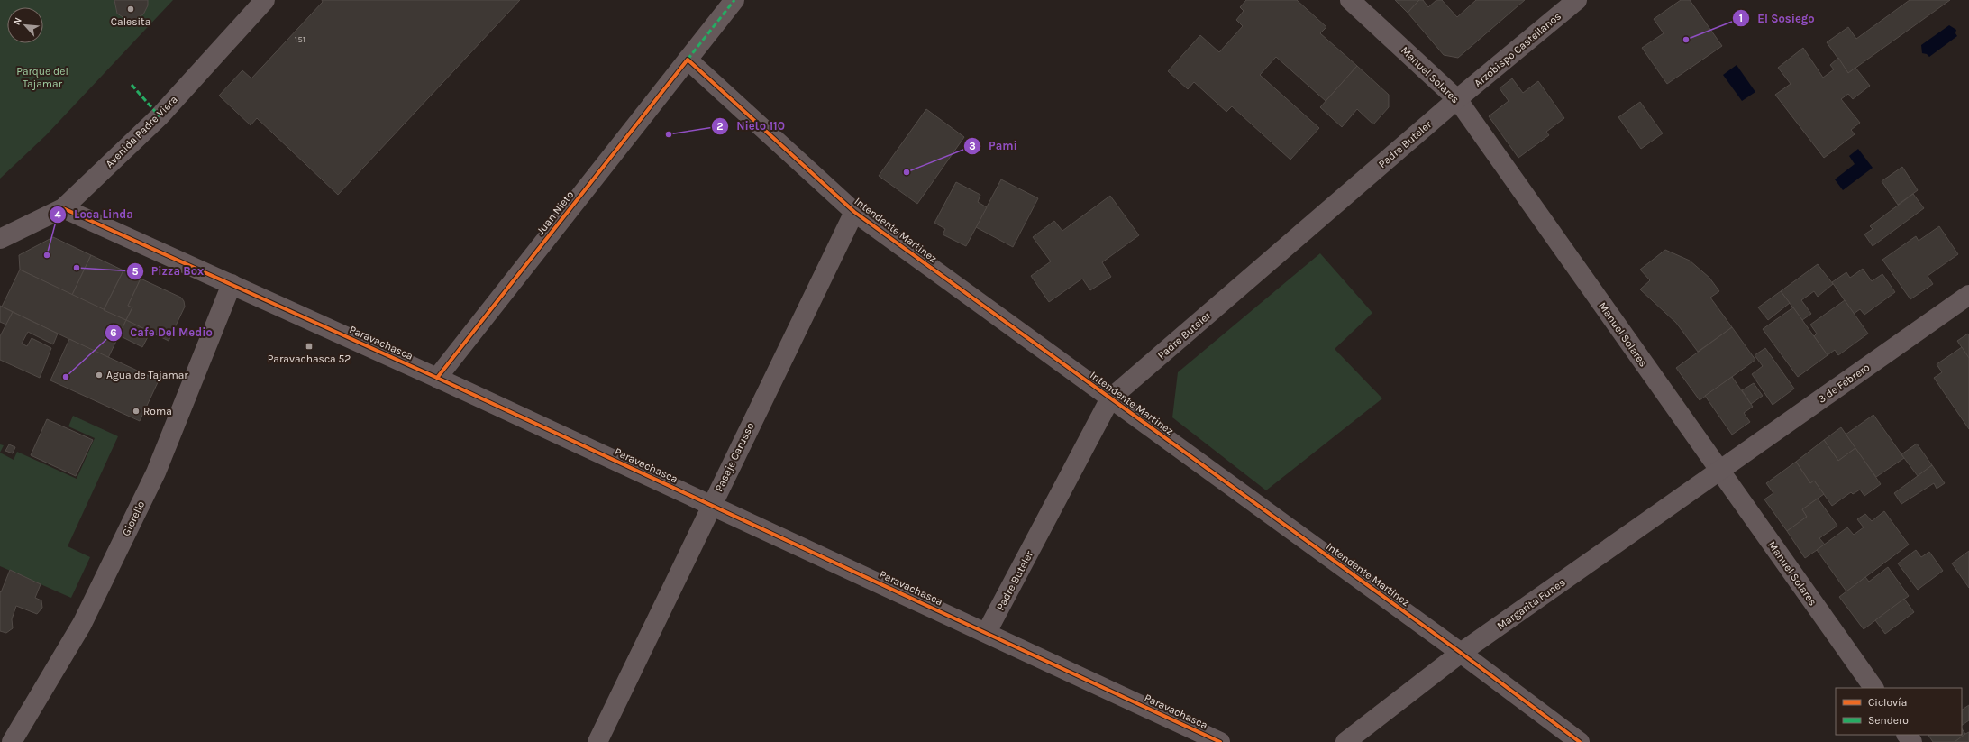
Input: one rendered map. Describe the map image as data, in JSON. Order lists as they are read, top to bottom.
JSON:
{
  "streets": {
    "street": [
      "Arzobispo Castellanos",
      "Manuel Solares",
      "Avenida Padre Viera",
      "Padre Buteler",
      "Juan Nieto",
      "Intendente Martinez",
      "Paravachasca",
      "3 de Febrero",
      "Pasaje Carusso",
      "Giorello",
      "Margarita Funes"
    ]
  },
  "crossings": [
    ["Arzobispo Castellanos", "Manuel Solares"],
    ["Arzobispo Castellanos", "Padre Buteler"],
    ["Manuel Solares", "Padre Buteler"],
    ["Manuel Solares", "3 de Febrero"],
    ["Manuel Solares", "Margarita Funes"],
    ["Avenida Padre Viera", "Paravachasca"],
    ["Padre Buteler", "Intendente Martinez"],
    ["Padre Buteler", "Paravachasca"],
    ["Juan Nieto", "Intendente Martinez"],
    ["Juan Nieto", "Paravachasca"],
    ["Intendente Martinez", "Pasaje Carusso"],
    ["Intendente Martinez", "Margarita Funes"],
    ["Paravachasca", "Pasaje Carusso"],
    ["Paravachasca", "Giorello"],
    ["3 de Febrero", "Margarita Funes"]
  ],
  "parks": ["Parque del Tajamar"],
  "places": {
    "other": [
      "Calesita",
      "El Sosiego",
      "Nieto 110",
      "Pami",
      "Loca Linda",
      "Pizza Box",
      "Agua de Tajamar",
      "Cafe Del Medio",
      "Roma"
    ],
    "transit": ["Paravachasca 52"]
  },
  "house_numbers": ["151"],
  "legend": ["Ciclovía", "Sendero"],
  "north": "top left"
}
